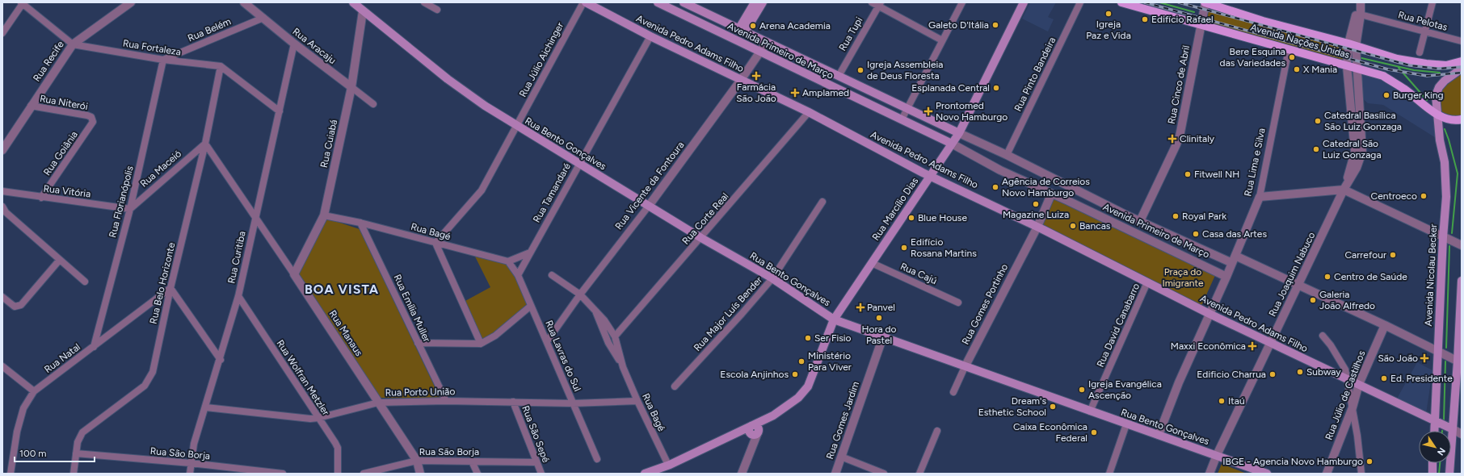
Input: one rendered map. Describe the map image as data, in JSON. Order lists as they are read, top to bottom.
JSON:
{
  "streets": {
    "main road": [
      "Avenida Nações Unidas",
      "Avenida Pedro Adams Filho",
      "Avenida Primeiro de Março",
      "Rua Bento Gonçalves",
      "Rua Marcílio Dias",
      "Avenida Nicolau Becker"
    ],
    "street": [
      "Rua Pelotas",
      "Rua Belém",
      "Rua Tupi",
      "Rua Aracaju",
      "Rua Fortaleza",
      "Rua Júlio Aichinger",
      "Rua Recife",
      "Rua Pinto Bandeira",
      "Rua Cinco de Abril",
      "Rua Niterói",
      "Rua Cuiabá",
      "Rua Goiânia",
      "Rua Lima e Silva",
      "Rua Maceió",
      "Rua Vicente da Fontoura",
      "Rua Vitória",
      "Rua Tamandaré",
      "Rua Florianópolis",
      "Rua Corte Real",
      "Rua Bagé",
      "Rua Curitiba",
      "Rua Cajú",
      "Rua Joaquim Nabuco",
      "Rua Belo Horizonte",
      "Rua Gomes Portinho",
      "Rua Emília Muller",
      "Rua Major Luís Bender",
      "Rua David Canabarro",
      "Rua Manaus",
      "Rua Lavras do Sul",
      "Rua Natal",
      "Rua Wolfran Metzler",
      "Rua Porto União",
      "Rua Júlio de Castilhos",
      "Rua Gomes Jardim",
      "Rua São Sepé",
      "Rua São Borja"
    ]
  },
  "crossings": [
    ["Rua Pelotas", "Rua Joaquim Nabuco"],
    ["Rua Belém", "Rua Aracaju"],
    ["Rua Belém", "Rua Fortaleza"],
    ["Rua Belém", "Rua Florianópolis"],
    ["Rua Tupi", "Avenida Primeiro de Março"],
    ["Avenida Nações Unidas", "Rua Cinco de Abril"],
    ["Avenida Nações Unidas", "Rua Lima e Silva"],
    ["Avenida Nações Unidas", "Rua Joaquim Nabuco"],
    ["Avenida Nações Unidas", "Avenida Nicolau Becker"],
    ["Avenida Pedro Adams Filho", "Rua Júlio Aichinger"],
    ["Avenida Pedro Adams Filho", "Rua Lima e Silva"],
    ["Avenida Pedro Adams Filho", "Rua Vicente da Fontoura"],
    ["Avenida Pedro Adams Filho", "Rua Tamandaré"],
    ["Avenida Pedro Adams Filho", "Rua Marcílio Dias"],
    ["Avenida Pedro Adams Filho", "Rua Corte Real"],
    ["Avenida Pedro Adams Filho", "Rua Joaquim Nabuco"],
    ["Avenida Pedro Adams Filho", "Avenida Nicolau Becker"],
    ["Avenida Pedro Adams Filho", "Rua Gomes Portinho"],
    ["Avenida Pedro Adams Filho", "Rua David Canabarro"],
    ["Avenida Pedro Adams Filho", "Rua Júlio de Castilhos"],
    ["Rua Aracaju", "Rua Cuiabá"],
    ["Rua Aracaju", "Rua Curitiba"],
    ["Rua Fortaleza", "Rua Recife"],
    ["Rua Fortaleza", "Rua Florianópolis"],
    ["Rua Fortaleza", "Rua Belo Horizonte"],
    ["Avenida Primeiro de Março", "Rua Pinto Bandeira"],
    ["Avenida Primeiro de Março", "Rua Cinco de Abril"],
    ["Avenida Primeiro de Março", "Rua Lima e Silva"],
    ["Avenida Primeiro de Março", "Rua Vicente da Fontoura"],
    ["Avenida Primeiro de Março", "Rua Marcílio Dias"],
    ["Avenida Primeiro de Março", "Rua Joaquim Nabuco"],
    ["Avenida Primeiro de Março", "Avenida Nicolau Becker"],
    ["Avenida Primeiro de Março", "Rua Gomes Portinho"],
    ["Avenida Primeiro de Março", "Rua Júlio de Castilhos"],
    ["Rua Júlio Aichinger", "Rua Bento Gonçalves"],
    ["Rua Júlio Aichinger", "Rua Bagé"],
    ["Rua Recife", "Rua Niterói"],
    ["Rua Niterói", "Rua Goiânia"],
    ["Rua Cuiabá", "Rua Bento Gonçalves"],
    ["Rua Cuiabá", "Rua Bagé"],
    ["Rua Cuiabá", "Rua Manaus"],
    ["Rua Bento Gonçalves", "Rua Lima e Silva"],
    ["Rua Bento Gonçalves", "Rua Vicente da Fontoura"],
    ["Rua Bento Gonçalves", "Rua Tamandaré"],
    ["Rua Bento Gonçalves", "Rua Marcílio Dias"],
    ["Rua Bento Gonçalves", "Rua Corte Real"],
    ["Rua Bento Gonçalves", "Rua Joaquim Nabuco"],
    ["Rua Bento Gonçalves", "Rua Gomes Portinho"],
    ["Rua Bento Gonçalves", "Rua Major Luís Bender"],
    ["Rua Bento Gonçalves", "Rua David Canabarro"],
    ["Rua Bento Gonçalves", "Rua Gomes Jardim"],
    ["Rua Goiânia", "Rua Vitória"],
    ["Rua Maceió", "Rua Vitória"],
    ["Rua Maceió", "Rua Florianópolis"],
    ["Rua Maceió", "Rua Belo Horizonte"],
    ["Rua Maceió", "Rua Manaus"],
    ["Rua Vicente da Fontoura", "Rua Bagé"],
    ["Rua Vicente da Fontoura", "Rua Lavras do Sul"],
    ["Rua Vitória", "Rua Florianópolis"],
    ["Rua Tamandaré", "Rua Lavras do Sul"],
    ["Rua Florianópolis", "Rua Natal"],
    ["Rua Marcílio Dias", "Rua Bagé"],
    ["Rua Marcílio Dias", "Rua Cajú"],
    ["Rua Corte Real", "Rua Bagé"],
    ["Rua Bagé", "Rua Emília Muller"],
    ["Rua Bagé", "Rua Lavras do Sul"],
    ["Rua Bagé", "Rua Porto União"],
    ["Rua Curitiba", "Rua Manaus"],
    ["Rua Curitiba", "Rua Wolfran Metzler"],
    ["Rua Curitiba", "Rua Porto União"],
    ["Rua Curitiba", "Rua São Borja"],
    ["Rua Belo Horizonte", "Rua Manaus"],
    ["Rua Belo Horizonte", "Rua Natal"],
    ["Rua Belo Horizonte", "Rua São Borja"],
    ["Rua Emília Muller", "Rua Porto União"],
    ["Rua Manaus", "Rua Porto União"],
    ["Rua Manaus", "Rua São Borja"],
    ["Rua Lavras do Sul", "Rua Porto União"],
    ["Rua Wolfran Metzler", "Rua Porto União"],
    ["Rua Porto União", "Rua São Sepé"],
    ["Rua São Sepé", "Rua São Borja"]
  ],
  "districts": ["BOA VISTA"],
  "parks": ["Praça do Imigrante"],
  "places": {
    "other": [
      "Igreja Paz e Vida",
      "Edifício Rafael",
      "Galeto D'Itália",
      "Arena Academia",
      "Bere Esquina das Variedades",
      "X Mania",
      "Igreja Assembleia de Deus Floresta",
      "Esplanada Central",
      "Burger King",
      "Catedral Basílica São Luiz Gonzaga",
      "Catedral São Luiz Gonzaga",
      "Fitwell NH",
      "Agência de Correios Novo Hamburgo",
      "Centroeco",
      "Magazine Luiza",
      "Royal Park",
      "Blue House",
      "Bancas",
      "Casa das Artes",
      "Edifício Rosana Martins",
      "Carrefour",
      "Centro de Saúde",
      "Galeria João Alfredo",
      "Hora do Pastel",
      "Ser Fisio",
      "Ministério Para Viver",
      "Subway",
      "Escola Anjinhos",
      "Edificio Charrua",
      "Ed. Presidente",
      "Igreja Evangélica Ascenção",
      "Itaú",
      "Dream's Esthetic School",
      "Caixa Econômica Federal",
      "IBGE - Agencia Novo Hamburgo"
    ],
    "health": [
      "Farmácia São João",
      "Amplamed",
      "Prontomed Novo Hamburgo",
      "Clinitaly",
      "Panvel",
      "Maxxi Econômica",
      "São João"
    ]
  },
  "scale_bar": "100 m",
  "north": "bottom right"
}
